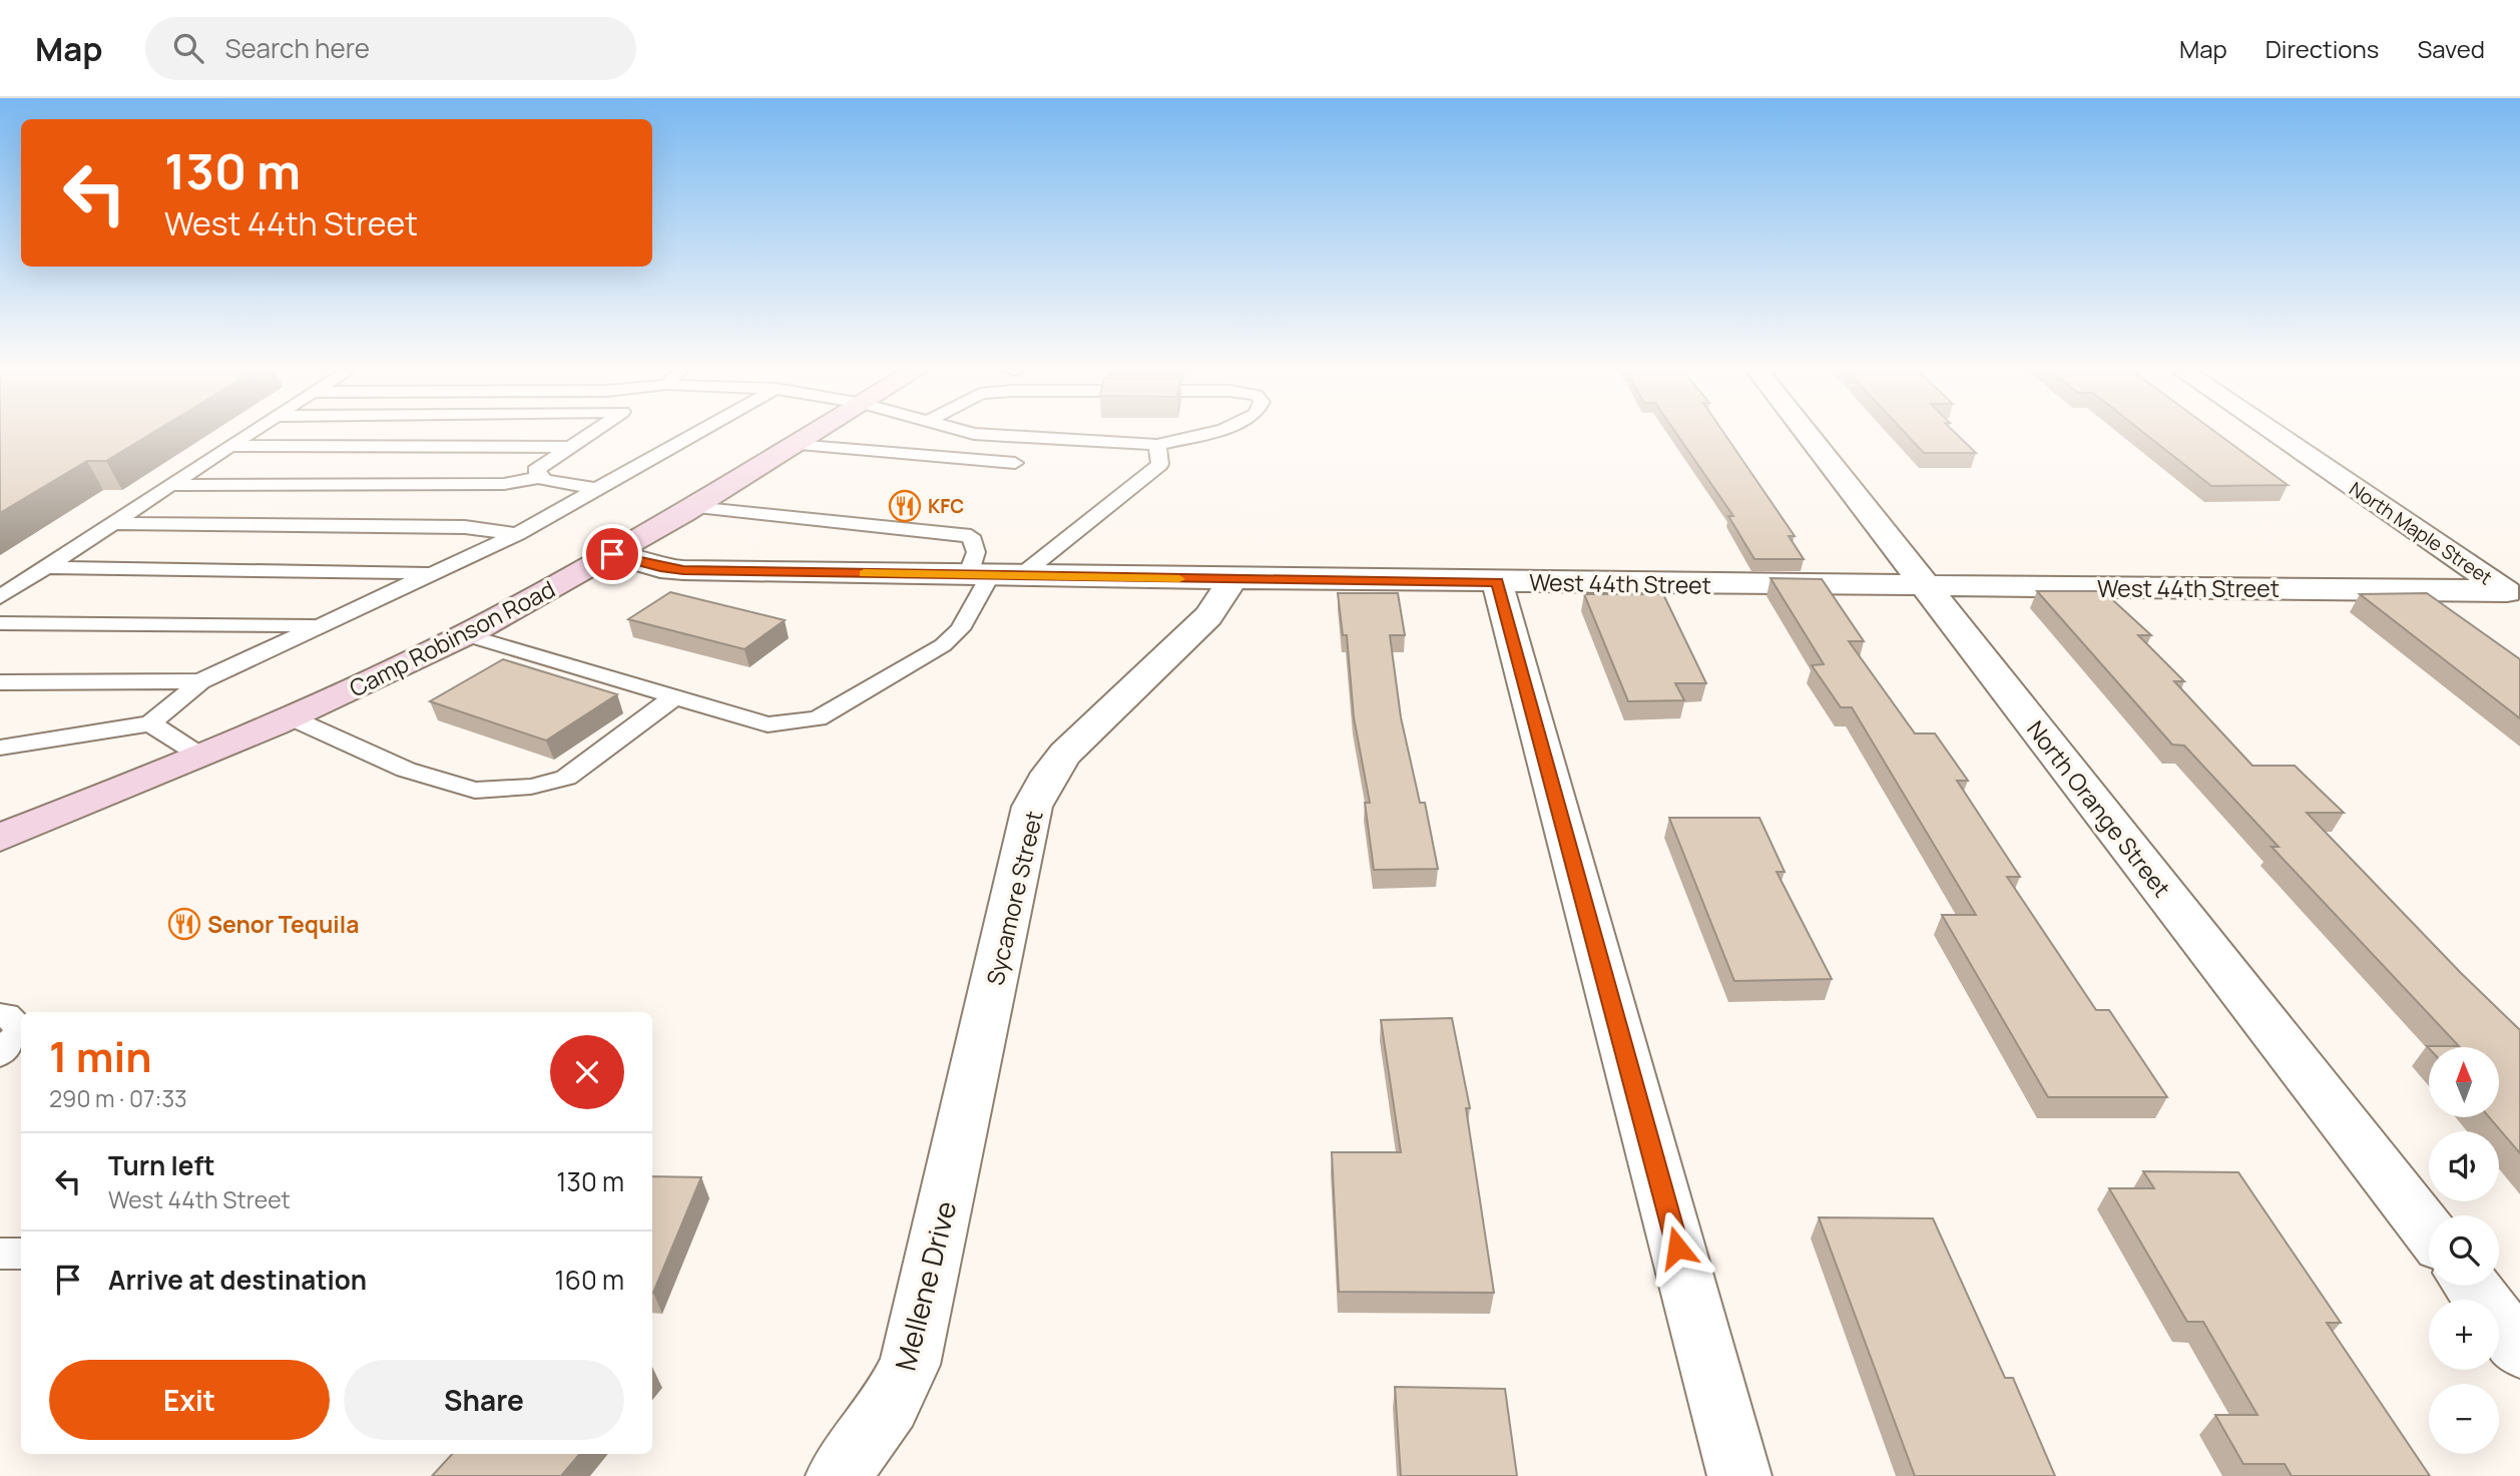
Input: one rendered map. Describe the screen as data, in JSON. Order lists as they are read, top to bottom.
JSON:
{
  "streets": {
    "main road": ["Camp Robinson Road"],
    "street": [
      "North Maple Street",
      "West 44th Street",
      "North Orange Street",
      "Sycamore Street",
      "Mellene Drive"
    ]
  },
  "crossings": [
    ["North Maple Street", "West 44th Street"],
    ["West 44th Street", "Camp Robinson Road"],
    ["West 44th Street", "North Orange Street"],
    ["West 44th Street", "Sycamore Street"],
    ["Sycamore Street", "Mellene Drive"]
  ],
  "places": {
    "restaurant": ["KFC", "Senor Tequila"]
  },
  "north": "top",
  "page": {
    "header": "Map",
    "search": "Search here",
    "nav": ["Map", "Directions", "Saved"],
    "turn": ["130 m", "West 44th Street"],
    "heading": ["1 min", "290 m · 07:33"],
    "map_buttons": ["+", "−"],
    "list": [
      {
        "name": "Turn left",
        "note": "West 44th Street",
        "value": "130 m"
      },
      {
        "name": "Arrive at destination",
        "value": "160 m"
      }
    ],
    "buttons": ["Exit", "Share"]
  }
}
